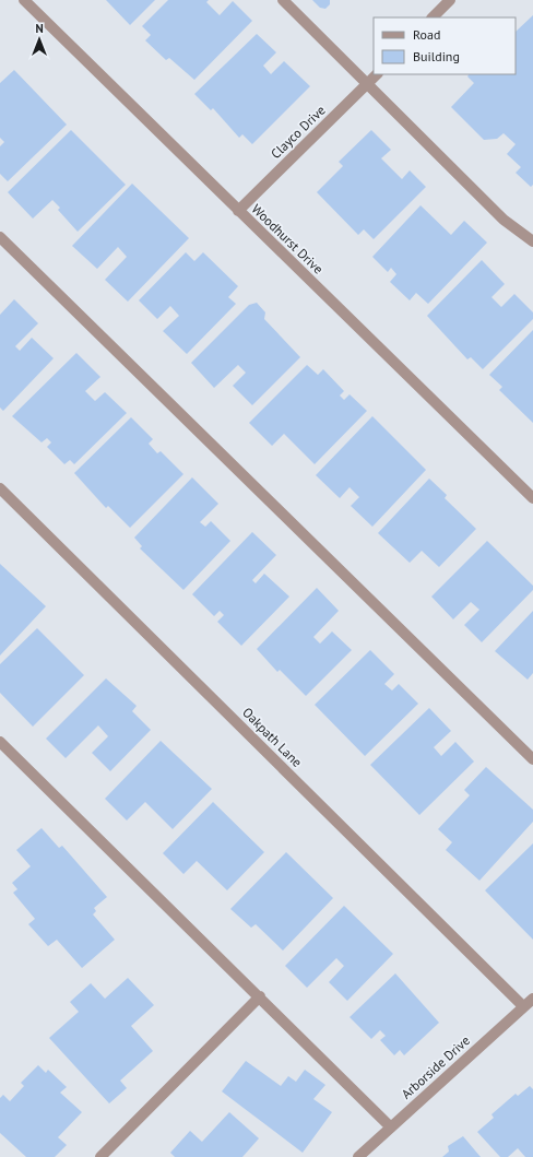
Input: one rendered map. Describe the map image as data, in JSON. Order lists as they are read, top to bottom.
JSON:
{
  "streets": {
    "street": [
      "Clayco Drive",
      "Woodhurst Drive",
      "Oakpath Lane",
      "Arborside Drive"
    ]
  },
  "crossings": [
    ["Clayco Drive", "Woodhurst Drive"],
    ["Oakpath Lane", "Arborside Drive"]
  ],
  "legend": ["Road", "Building"],
  "north": "top"
}
